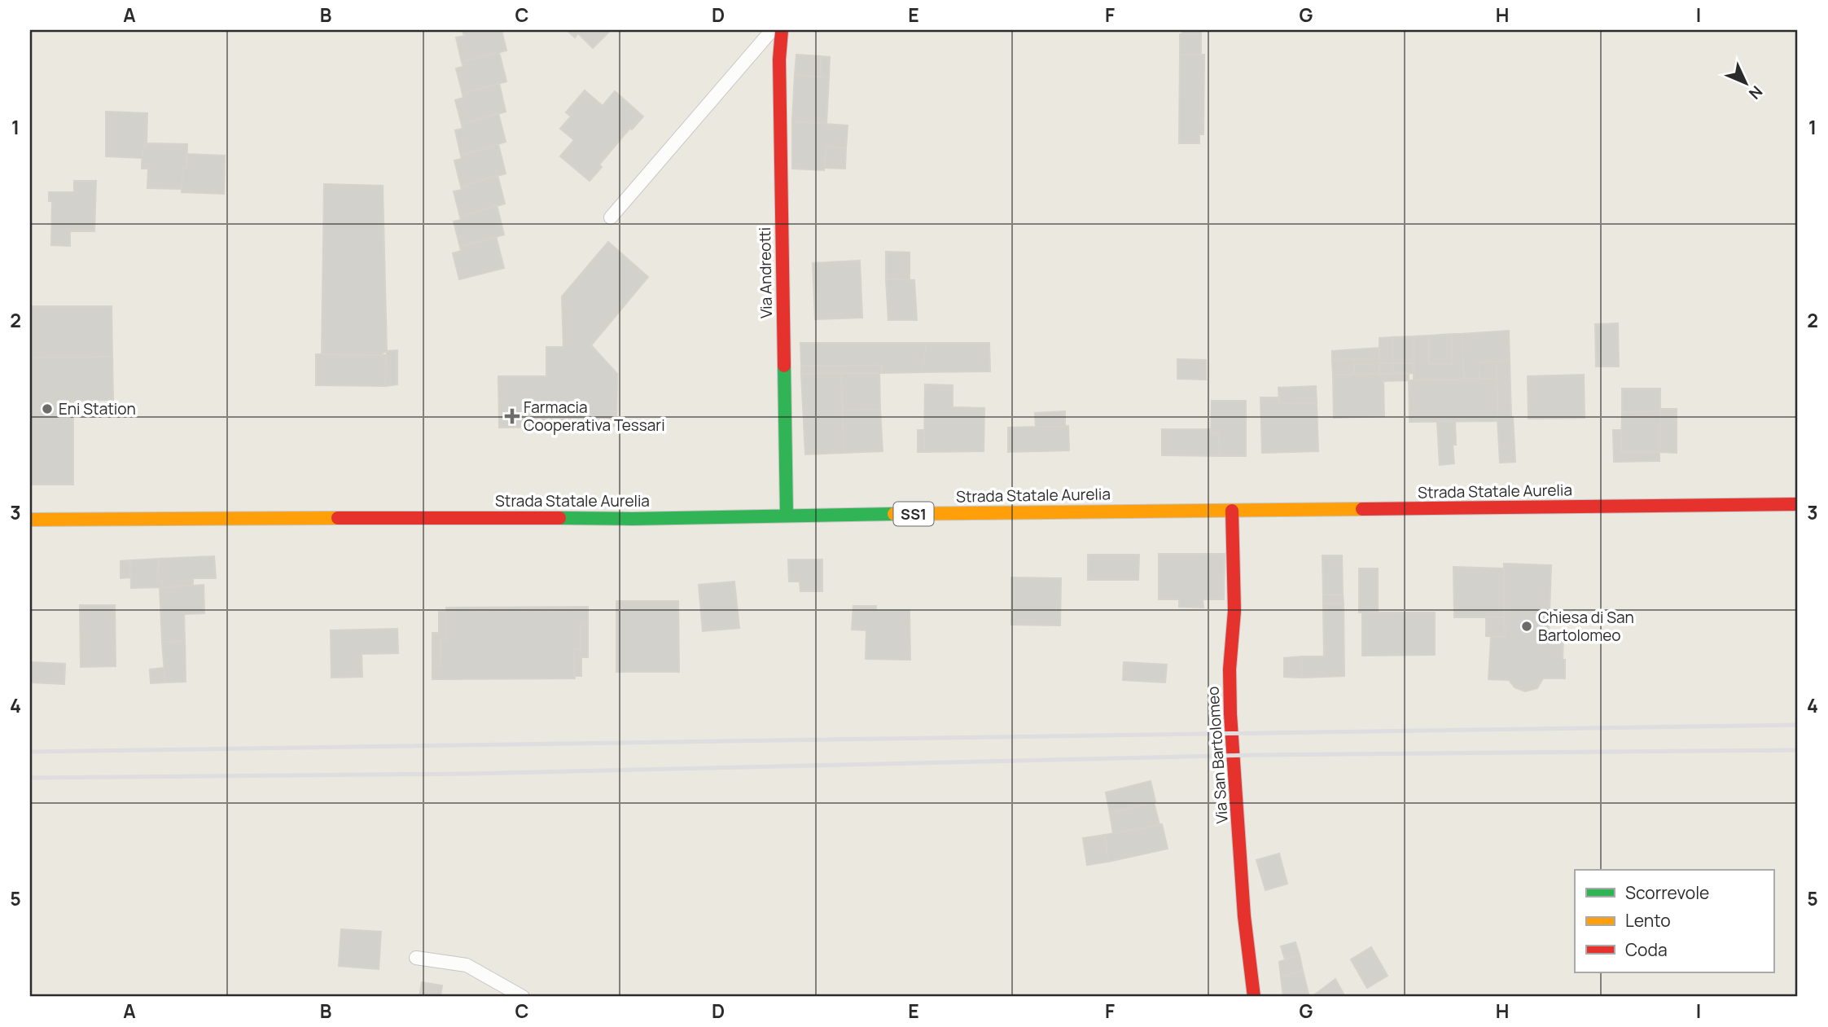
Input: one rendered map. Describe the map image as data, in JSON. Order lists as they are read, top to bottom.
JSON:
{
  "streets": {
    "main road": [
      "Via Andreotti",
      "Strada Statale Aurelia",
      "SS1",
      "Via San Bartolomeo"
    ]
  },
  "crossings": [
    ["Via Andreotti", "Strada Statale Aurelia"],
    ["Strada Statale Aurelia", "Via San Bartolomeo"]
  ],
  "places": {
    "other": ["Eni Station", "Chiesa di San Bartolomeo"],
    "health": ["Farmacia Cooperativa Tessari"]
  },
  "legend": ["Scorrevole", "Lento", "Coda"],
  "north": "bottom right",
  "grid": {
    "columns": [
      "A",
      "B",
      "C",
      "D",
      "E",
      "F",
      "G",
      "H",
      "I"
    ],
    "rows": [
      "1",
      "2",
      "3",
      "4",
      "5"
    ]
  }
}
